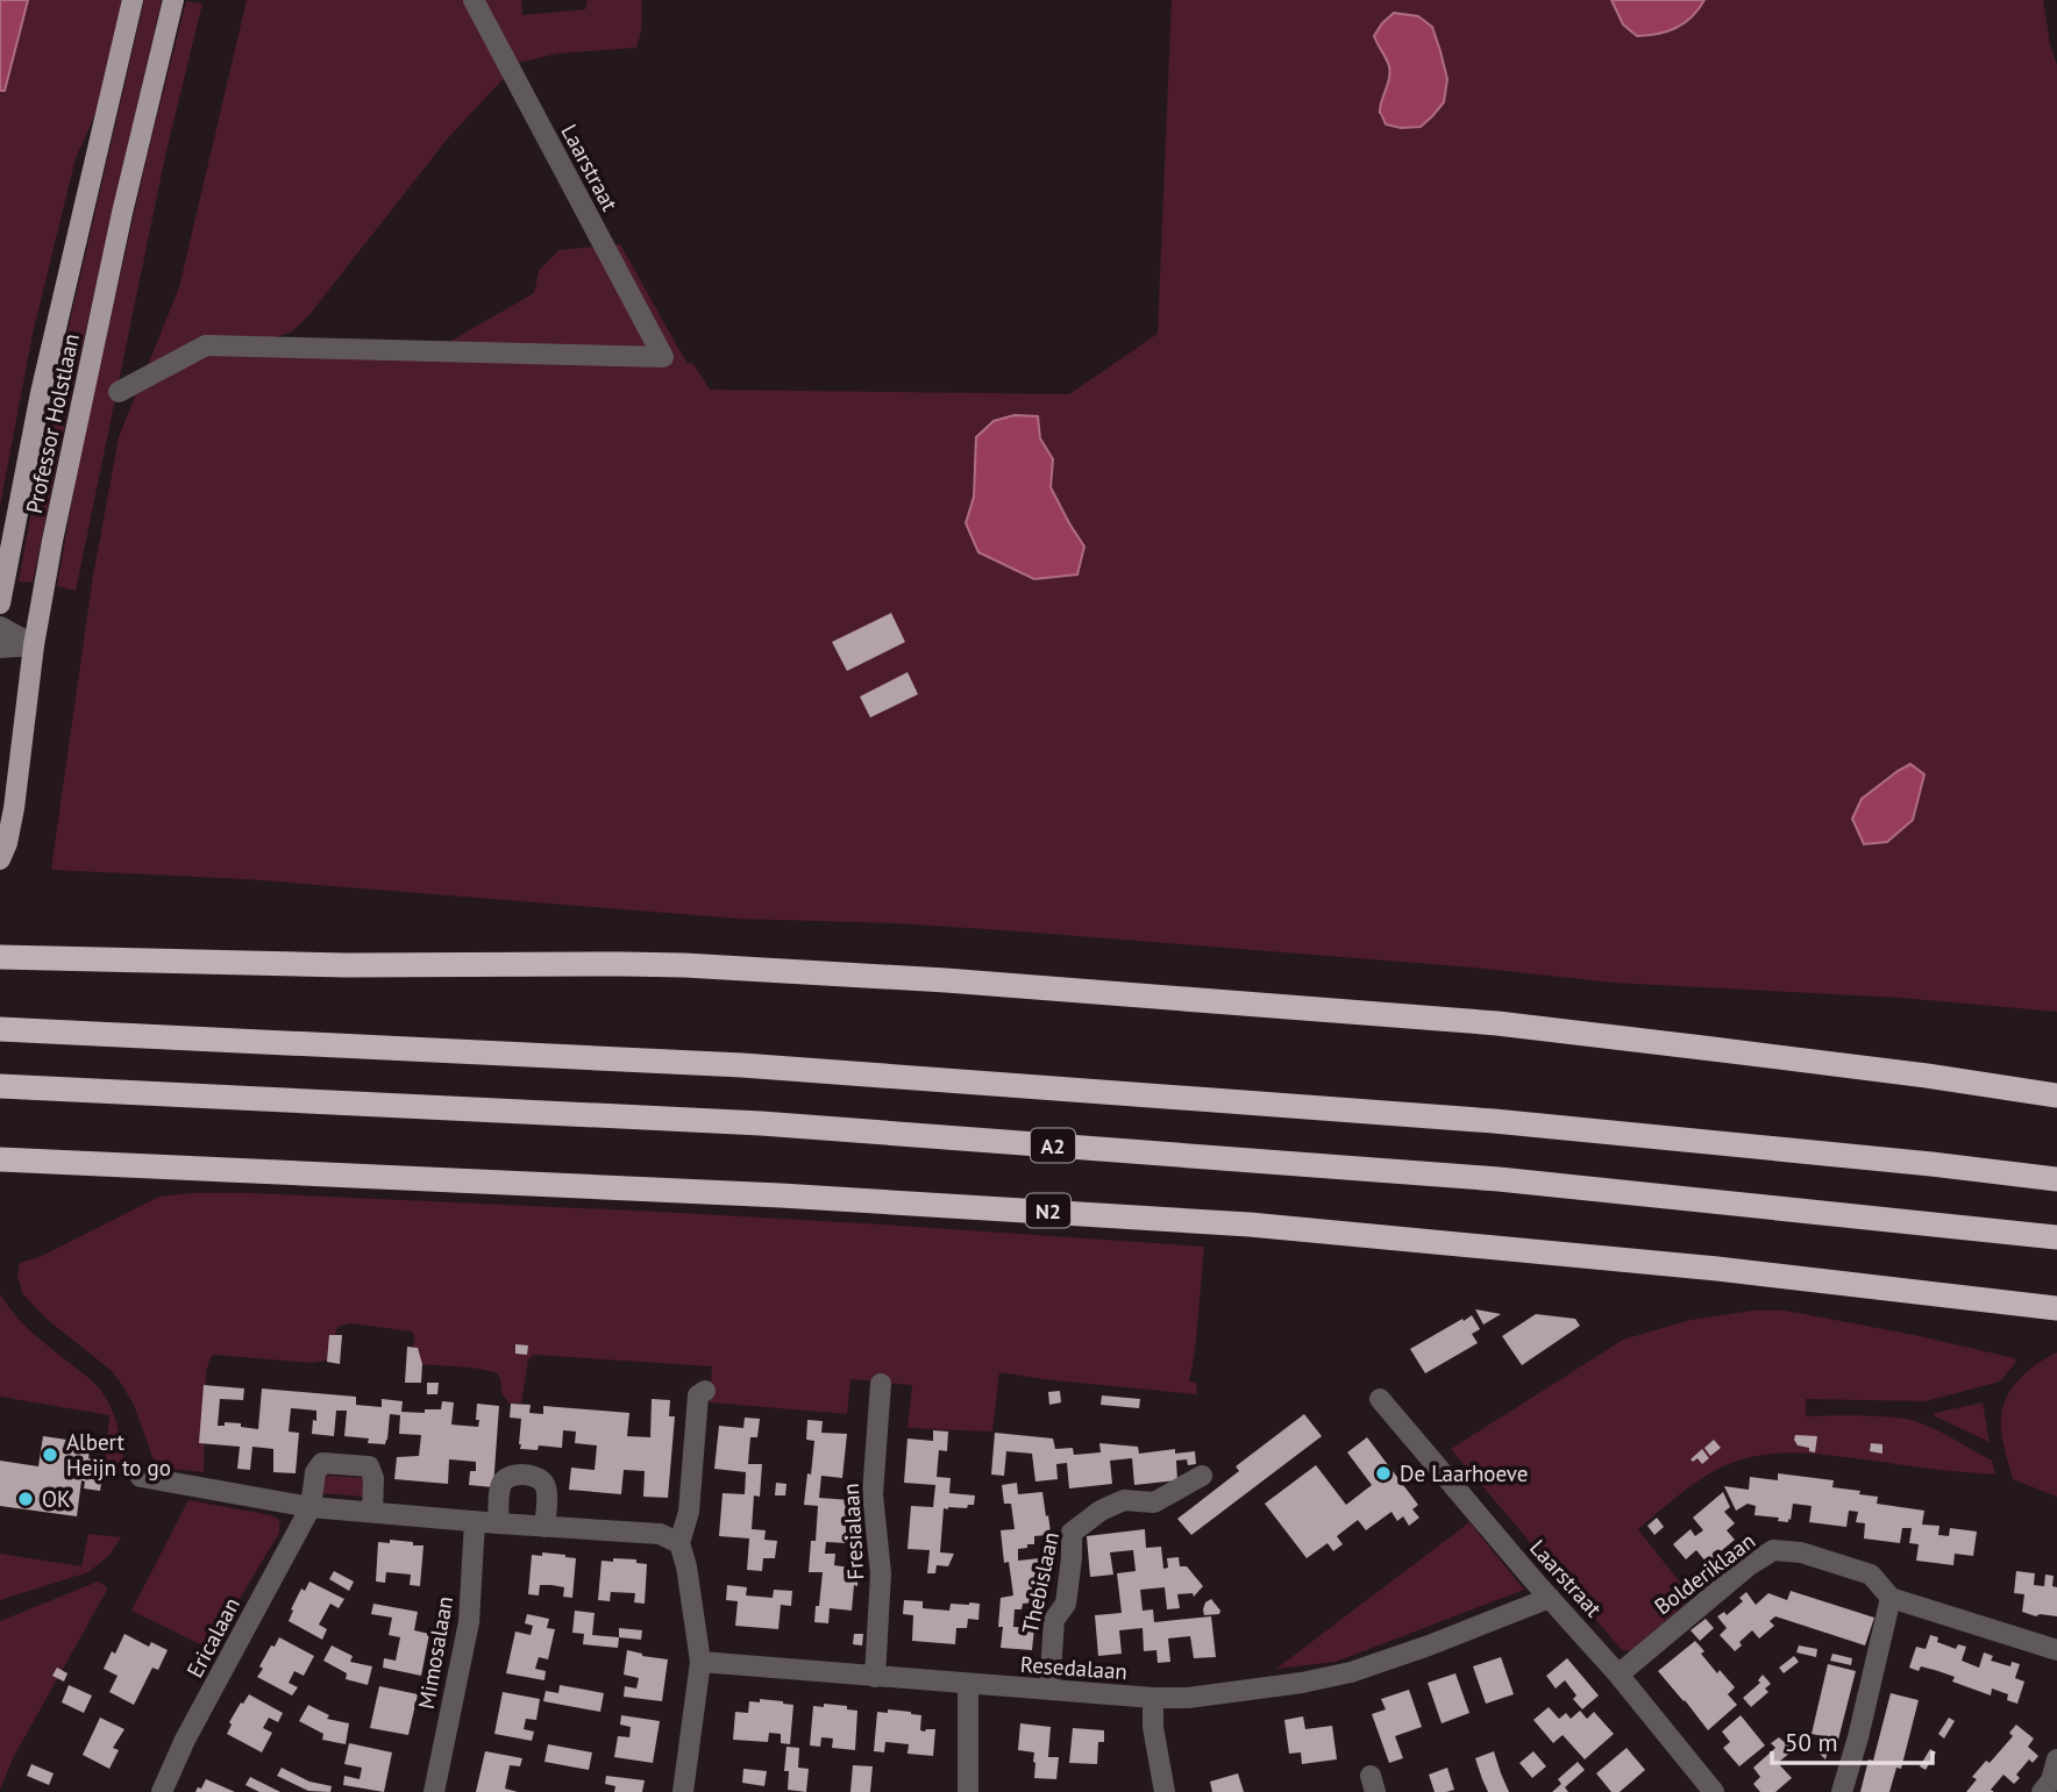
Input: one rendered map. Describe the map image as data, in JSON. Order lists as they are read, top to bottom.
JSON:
{
  "streets": {
    "highway": ["A2", "N2"],
    "main road": ["Professor Holstlaan"],
    "street": [
      "Laarstraat",
      "Fresialaan",
      "Bolderiklaan",
      "Thebislaan",
      "Ericalaan",
      "Mimosalaan",
      "Resedalaan"
    ]
  },
  "crossings": [
    ["Laarstraat", "Bolderiklaan"],
    ["Laarstraat", "Resedalaan"],
    ["Fresialaan", "Resedalaan"],
    ["Thebislaan", "Resedalaan"]
  ],
  "places": ["Albert Heijn to go", "De Laarhoeve", "OK"],
  "scale_bar": "50 m"
}
